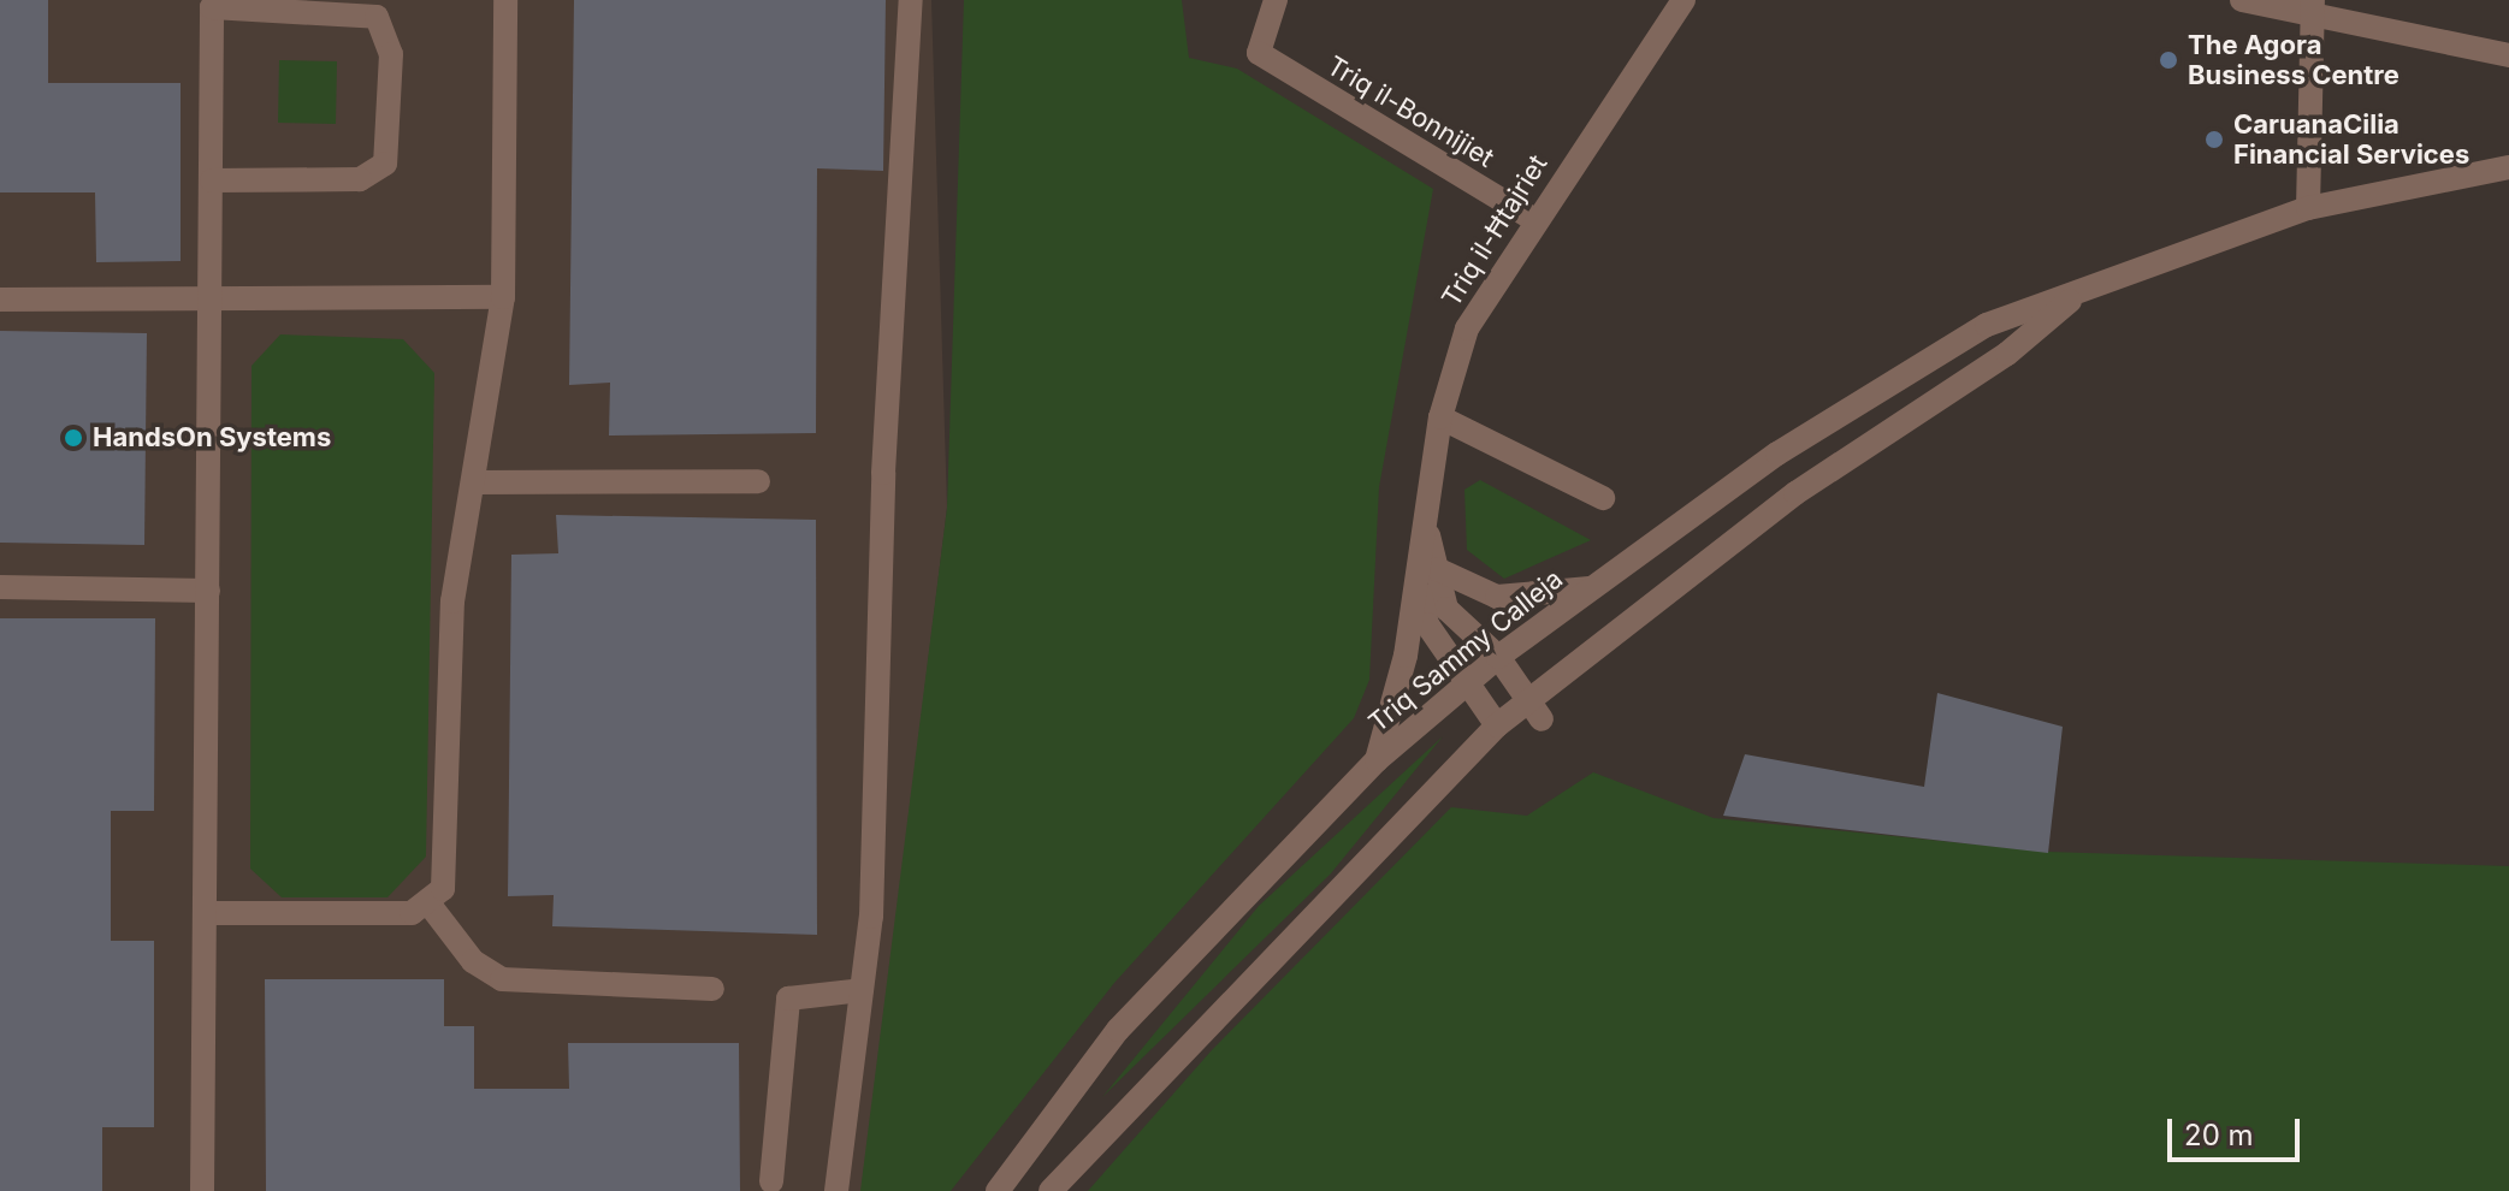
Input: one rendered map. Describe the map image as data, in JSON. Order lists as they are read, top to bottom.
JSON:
{
  "streets": {
    "street": ["Triq il-Bonnijiet", "Triq il-Ħtajriet", "Triq Sammy Calleja"]
  },
  "crossings": [
    ["Triq il-Bonnijiet", "Triq il-Ħtajriet"],
    ["Triq il-Ħtajriet", "Triq Sammy Calleja"]
  ],
  "places": ["The Agora Business Centre", "CaruanaCilia Financial Services", "HandsOn Systems"],
  "scale_bar": "20 m"
}
